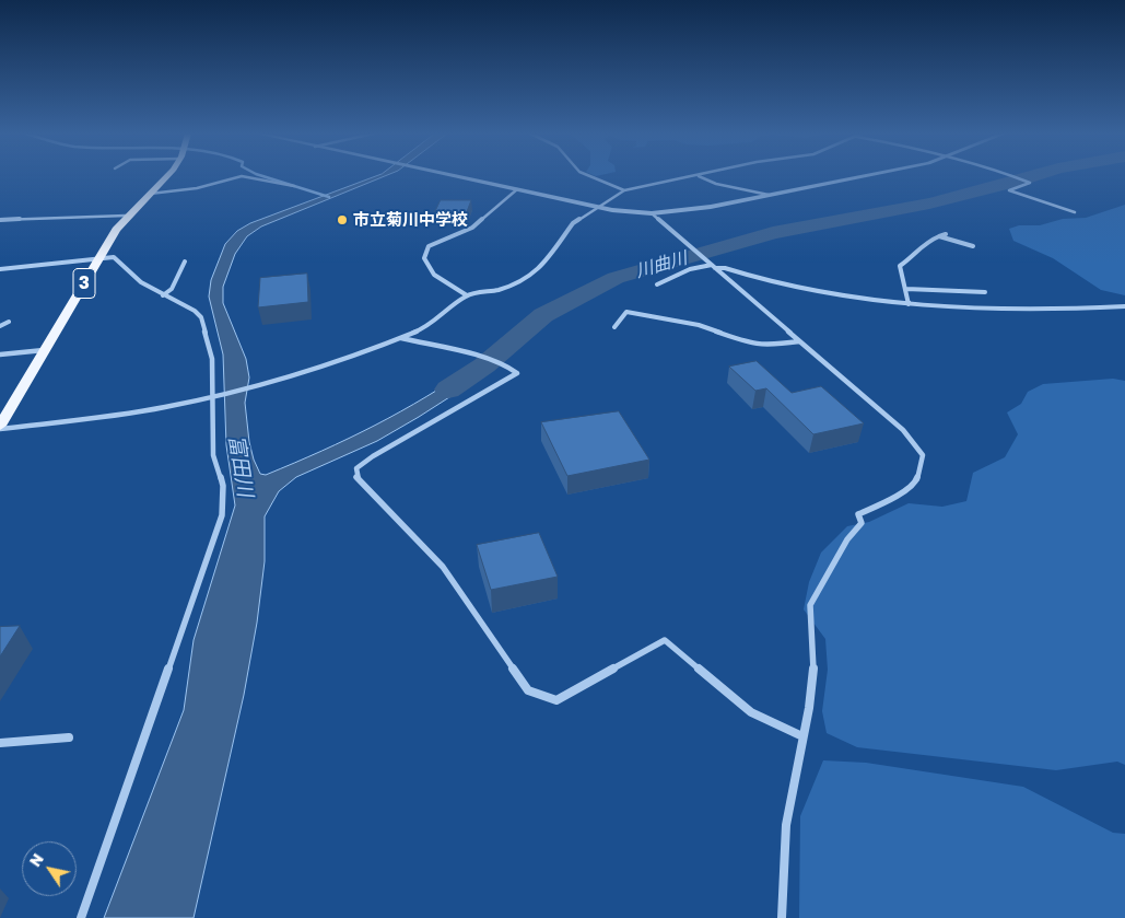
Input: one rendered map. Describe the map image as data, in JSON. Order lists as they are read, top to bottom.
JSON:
{
  "streets": {
    "main road": ["3"]
  },
  "water": ["川曲川", "富田川"],
  "places": ["市立菊川中学校"],
  "north": "top left"
}
